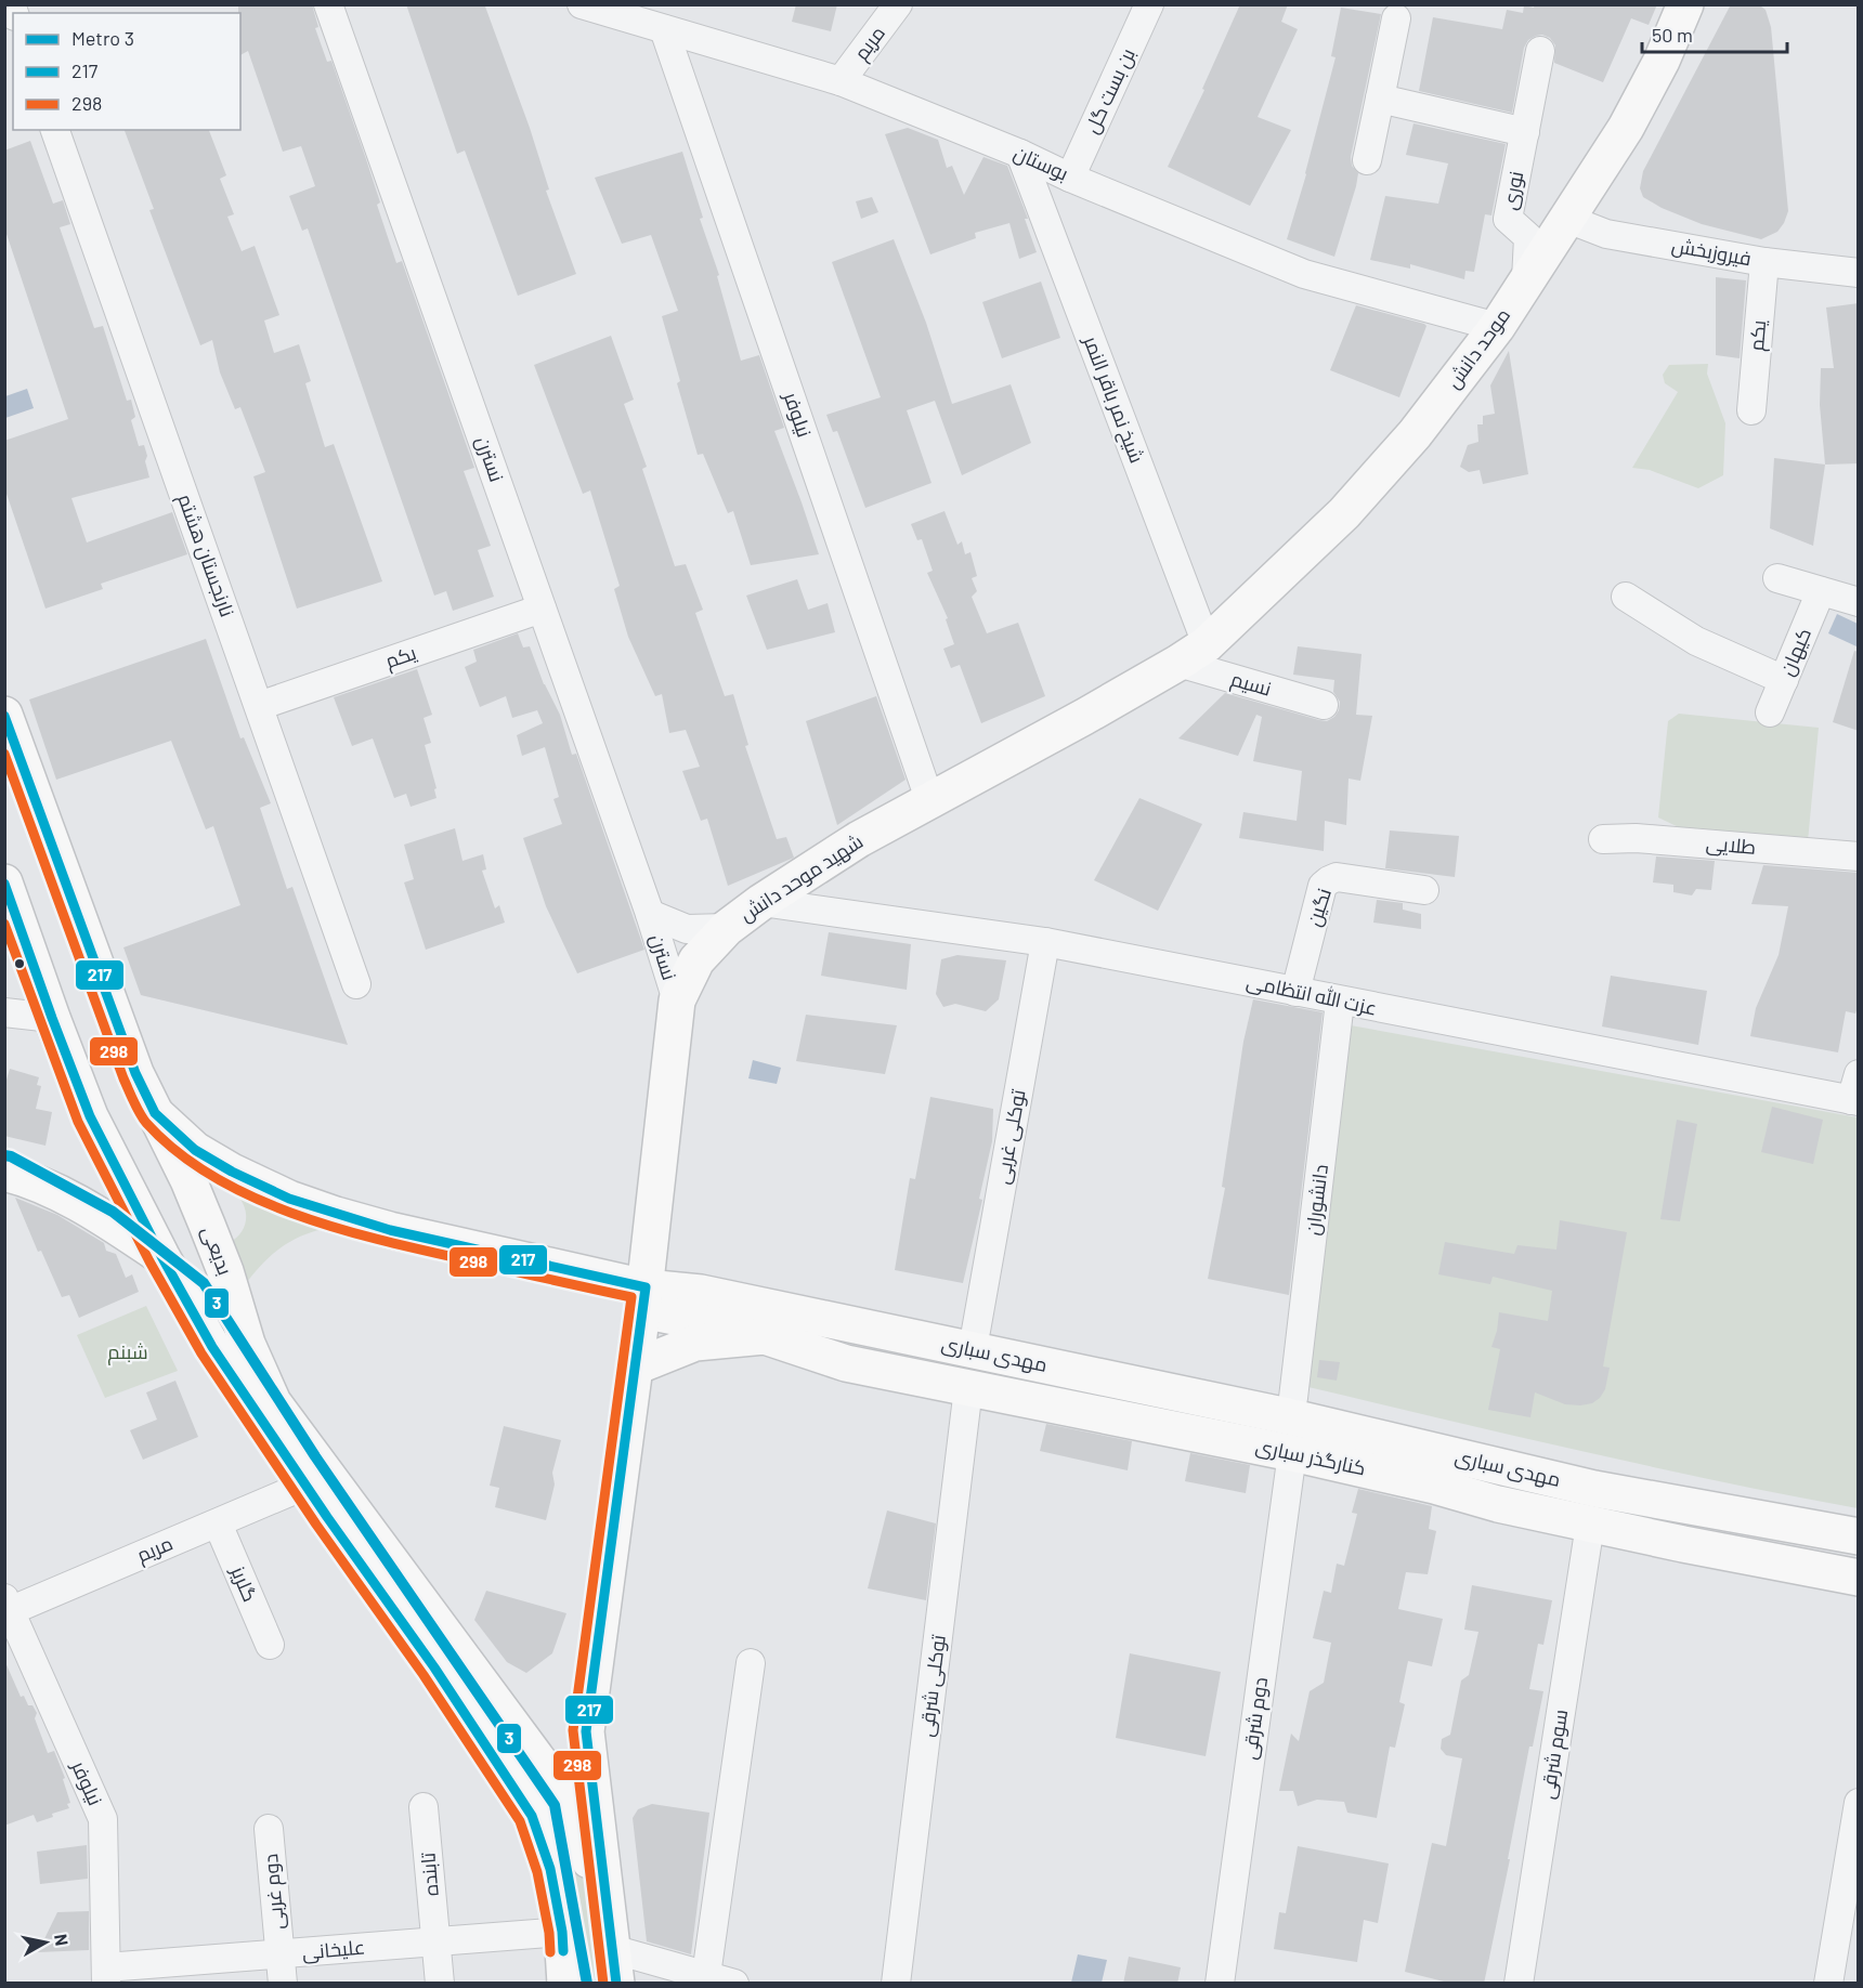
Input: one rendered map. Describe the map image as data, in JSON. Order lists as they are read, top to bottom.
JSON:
{
  "streets": {
    "main road": [
      "موحد دانش",
      "شهید موحد دانش",
      "بدیعی",
      "مهدی سباری",
      "کنارگذر سباری"
    ],
    "street": [
      "مریم",
      "بن بست گل",
      "بوستان",
      "نوری",
      "فیروزبخش",
      "یکم",
      "شیخ نمر باقر النمر",
      "نیلوفر",
      "نسترن",
      "نارنجستان هشتم",
      "کیهان",
      "نسیم",
      "طلایی",
      "نگین",
      "عزت الله انتظامی",
      "توکلی غربی",
      "دانشوران",
      "گلریز",
      "توکلی شرقی",
      "دوم شرقی",
      "سوم شرقی",
      "تابنده",
      "دوم غربی",
      "علیخانی"
    ]
  },
  "crossings": [
    ["مریم", "بوستان"],
    ["مریم", "نیلوفر"],
    ["مریم", "گلریز"],
    ["بن بست گل", "بوستان"],
    ["بوستان", "موحد دانش"],
    ["بوستان", "شیخ نمر باقر النمر"],
    ["بوستان", "نیلوفر"],
    ["نوری", "موحد دانش"],
    ["فیروزبخش", "یکم"],
    ["فیروزبخش", "موحد دانش"],
    ["یکم", "نسترن"],
    ["یکم", "نارنجستان هشتم"],
    ["موحد دانش", "شیخ نمر باقر النمر"],
    ["موحد دانش", "نسیم"],
    ["موحد دانش", "شهید موحد دانش"],
    ["شیخ نمر باقر النمر", "نسیم"],
    ["شیخ نمر باقر النمر", "شهید موحد دانش"],
    ["نیلوفر", "شهید موحد دانش"],
    ["نیلوفر", "علیخانی"],
    ["نسترن", "شهید موحد دانش"],
    ["نسیم", "شهید موحد دانش"],
    ["شهید موحد دانش", "عزت الله انتظامی"],
    ["شهید موحد دانش", "مهدی سباری"],
    ["نگین", "عزت الله انتظامی"],
    ["عزت الله انتظامی", "توکلی غربی"],
    ["عزت الله انتظامی", "دانشوران"],
    ["بدیعی", "مهدی سباری"],
    ["مهدی سباری", "کنارگذر سباری"],
    ["کنارگذر سباری", "توکلی شرقی"],
    ["کنارگذر سباری", "دوم شرقی"],
    ["کنارگذر سباری", "سوم شرقی"],
    ["تابنده", "علیخانی"],
    ["دوم غربی", "علیخانی"]
  ],
  "parks": ["شبنم"],
  "lines": ["transit line 217", "transit line 298", "metro line 3"],
  "legend": ["Metro 3", "217", "298"],
  "scale_bar": "50 m",
  "north": "right"
}
